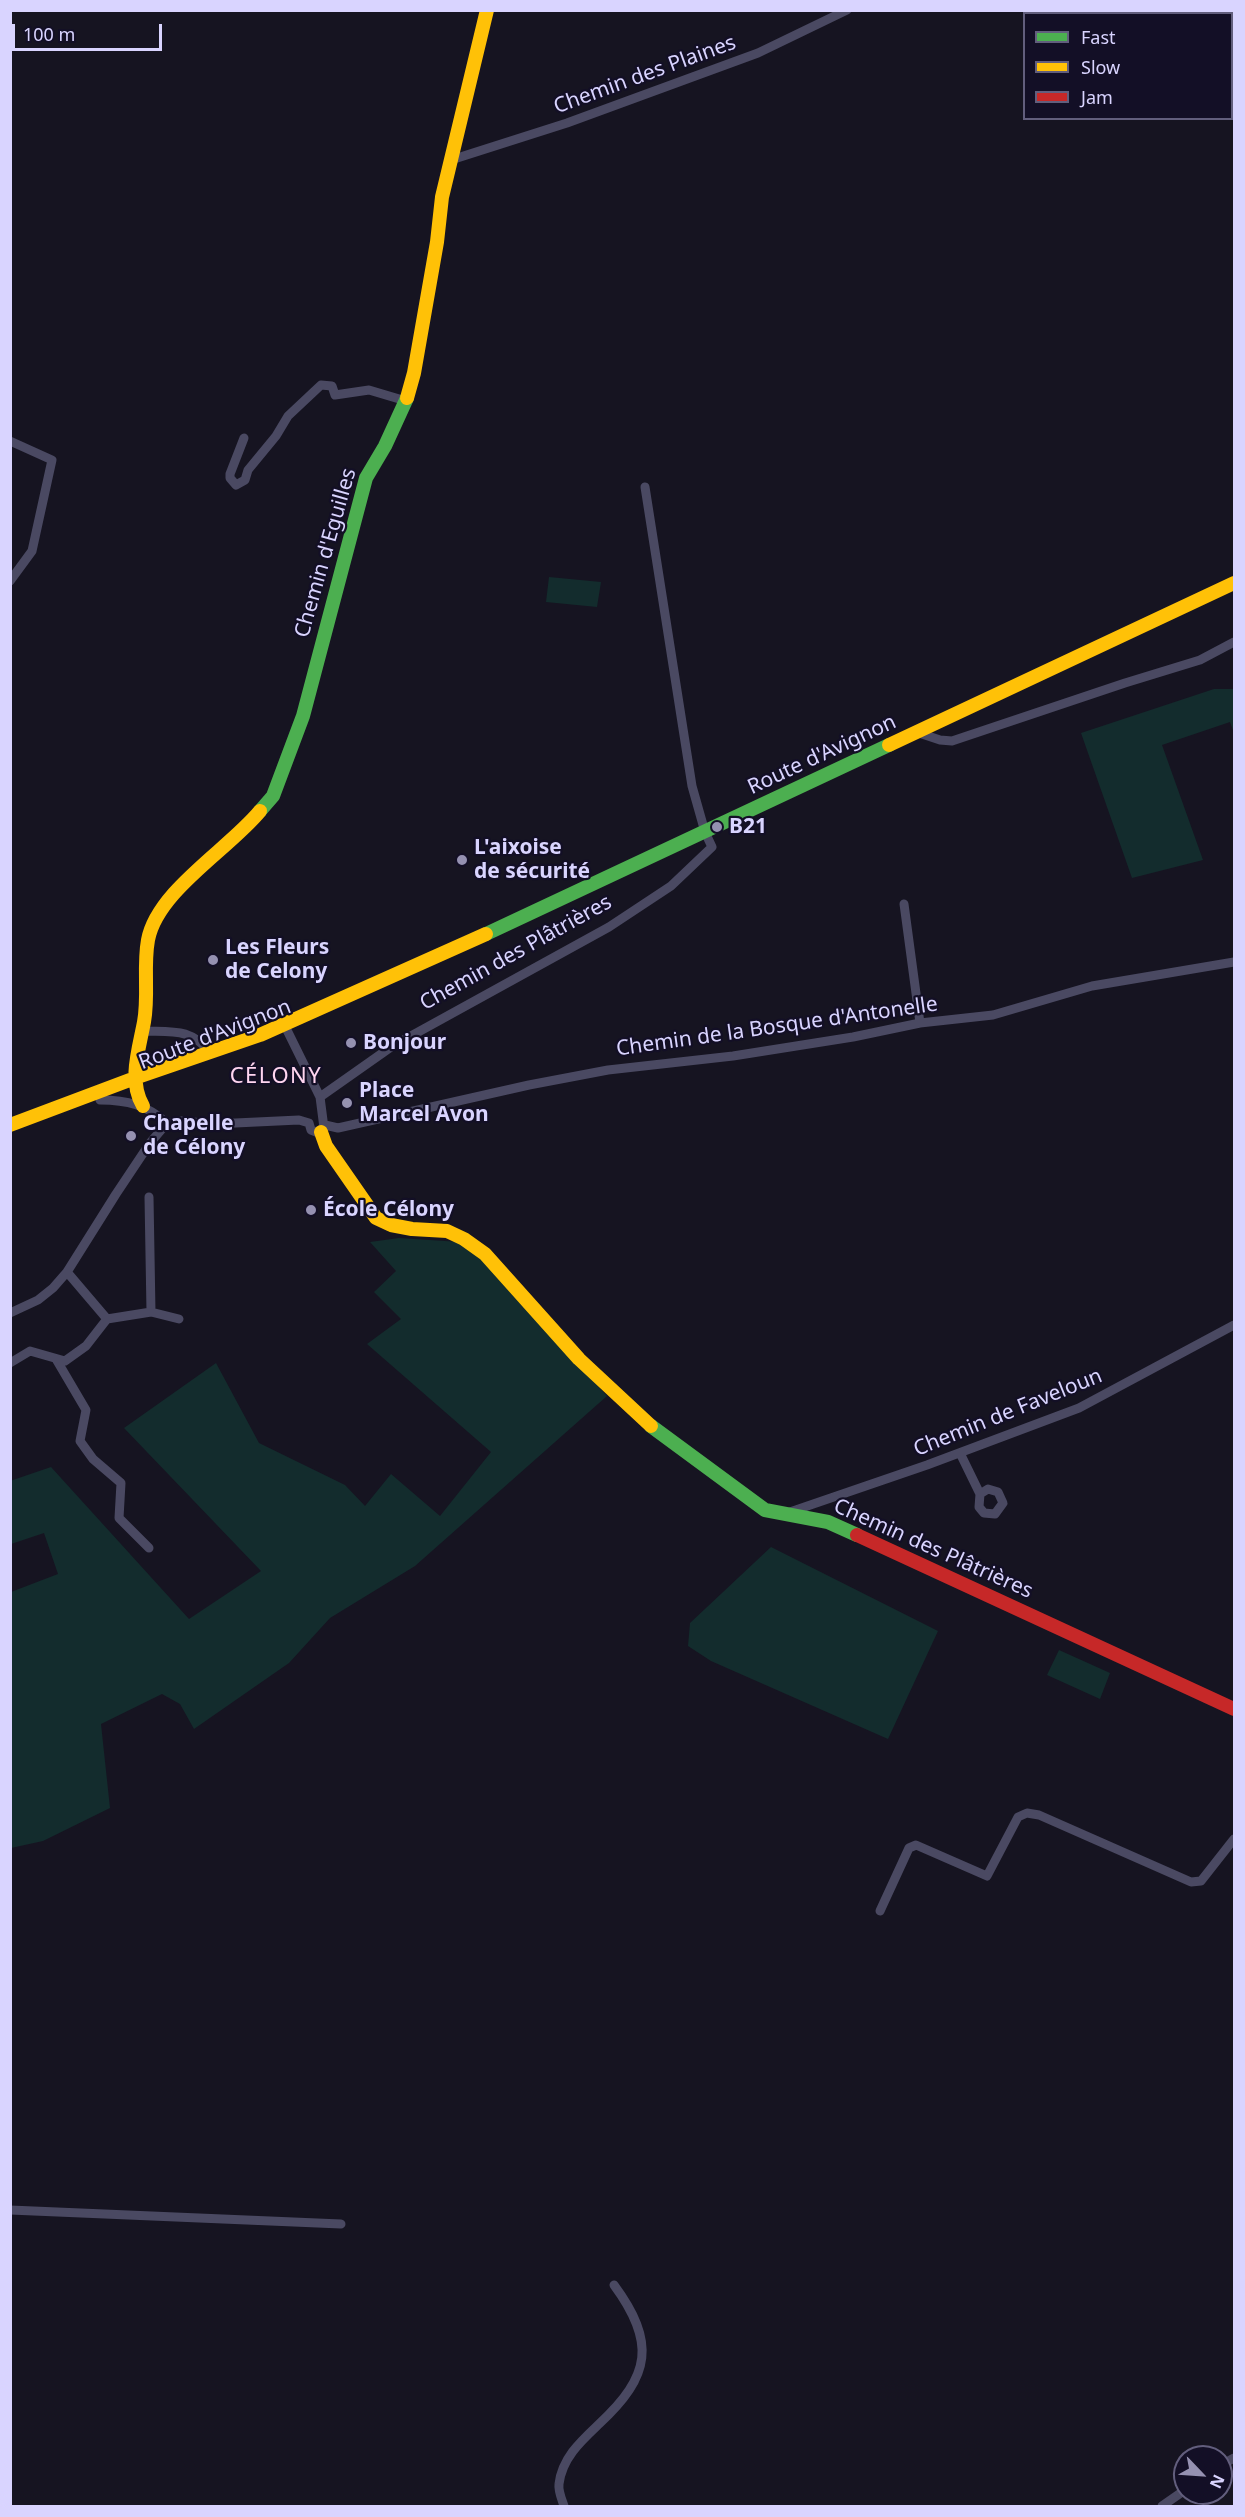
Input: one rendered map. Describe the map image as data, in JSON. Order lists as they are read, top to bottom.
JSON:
{
  "streets": {
    "street": [
      "Chemin des Plaines",
      "Chemin d'Eguilles",
      "Route d'Avignon",
      "Chemin des Plâtrières",
      "Chemin de la Bosque d'Antonelle",
      "Chemin de Faveloun"
    ]
  },
  "crossings": [
    ["Chemin des Plaines", "Chemin d'Eguilles"],
    ["Chemin d'Eguilles", "Route d'Avignon"],
    ["Route d'Avignon", "Chemin des Plâtrières"],
    ["Chemin des Plâtrières", "Chemin de la Bosque d'Antonelle"],
    ["Chemin des Plâtrières", "Chemin de Faveloun"]
  ],
  "districts": ["CÉLONY"],
  "places": [
    "B21",
    "L'aixoise de sécurité",
    "Les Fleurs de Celony",
    "Bonjour",
    "Place Marcel Avon",
    "Chapelle de Célony",
    "École Célony"
  ],
  "legend": ["Fast", "Slow", "Jam"],
  "scale_bar": "100 m",
  "north": "bottom right"
}
